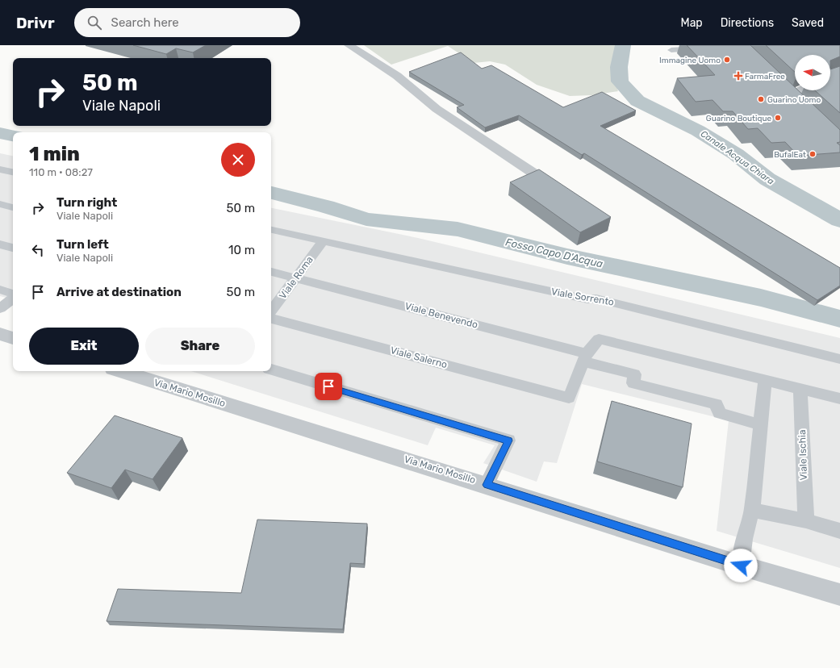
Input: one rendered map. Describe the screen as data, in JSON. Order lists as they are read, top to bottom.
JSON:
{
  "streets": {
    "street": ["Via Mario Mosillo"],
    "lane": [
      "Viale Roma",
      "Viale Sorrento",
      "Viale Benevendo",
      "Viale Salerno",
      "Viale Ischia"
    ]
  },
  "crossings": [
    ["Viale Roma", "Viale Sorrento"],
    ["Viale Roma", "Viale Benevendo"],
    ["Viale Benevendo", "Viale Salerno"]
  ],
  "water": ["Canale Acqua Chiara", "Fosso Capo D'Acqua"],
  "places": {
    "other": [
      "Immagine Uomo",
      "Guarino Uomo",
      "Guarino Boutique",
      "BufalEat"
    ],
    "health": ["FarmaFree"]
  },
  "north": "left",
  "page": {
    "header": "Drivr",
    "search": "Search here",
    "nav": ["Map", "Directions", "Saved"],
    "turn": ["50 m", "Viale Napoli"],
    "heading": ["1 min", "110 m · 08:27"],
    "list": [
      {
        "name": "Turn right",
        "note": "Viale Napoli",
        "value": "50 m"
      },
      {
        "name": "Turn left",
        "note": "Viale Napoli",
        "value": "10 m"
      },
      {
        "name": "Arrive at destination",
        "value": "50 m"
      }
    ],
    "buttons": ["Exit", "Share"]
  }
}
